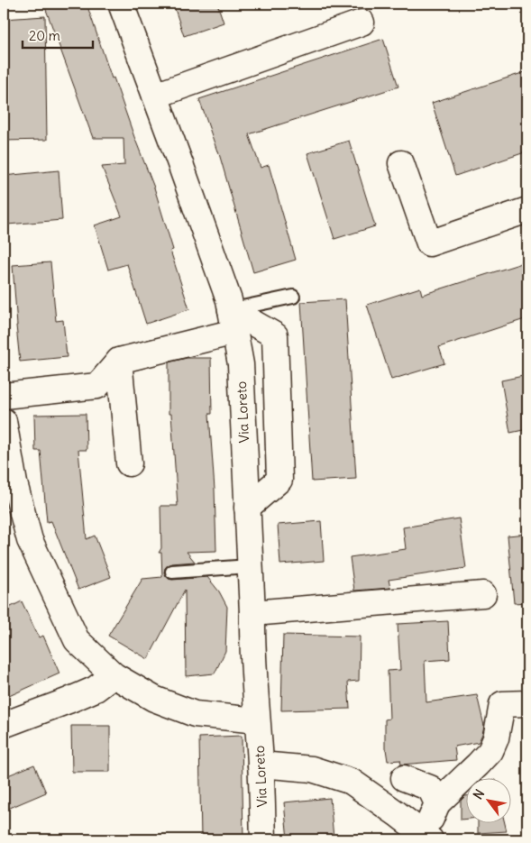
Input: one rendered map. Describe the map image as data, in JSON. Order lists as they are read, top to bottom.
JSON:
{
  "streets": {
    "street": ["Via Loreto"]
  },
  "scale_bar": "20 m",
  "north": "top left"
}
